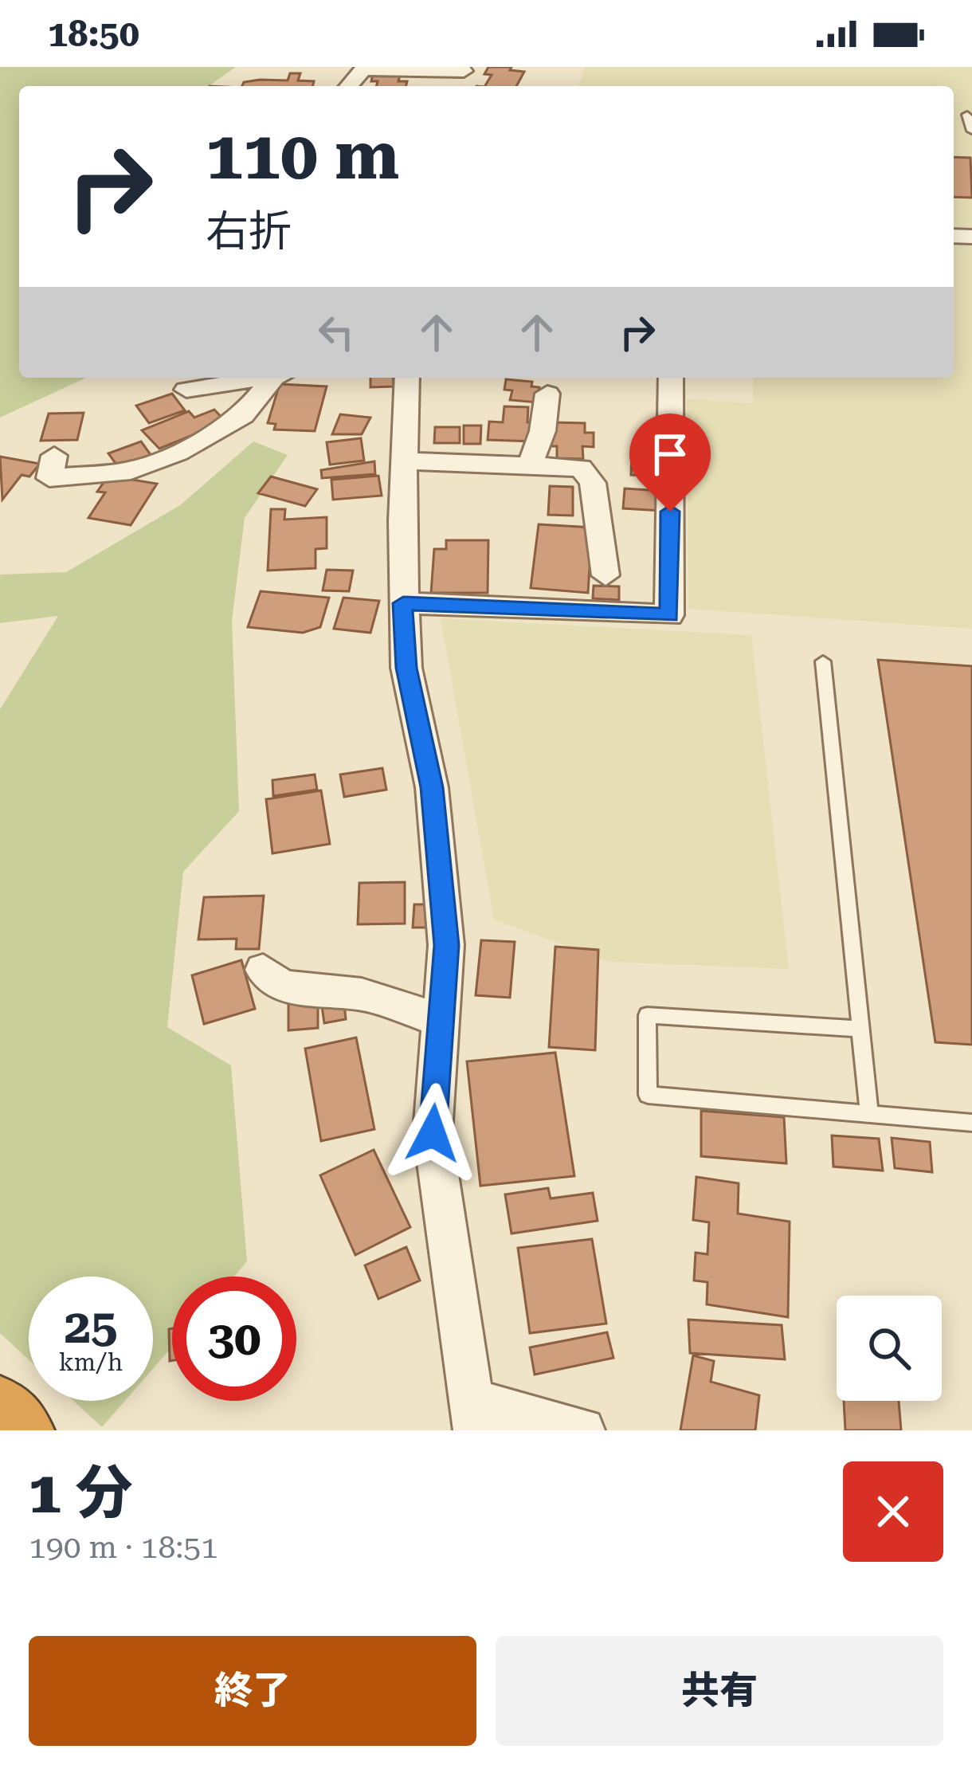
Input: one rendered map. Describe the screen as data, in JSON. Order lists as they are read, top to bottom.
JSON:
{
  "page": {
    "status": "18:50",
    "turn": ["110 m", "右折"],
    "speed": "25 km/h",
    "limit": "30",
    "heading": ["1 分", "190 m · 18:51"],
    "buttons": ["終了", "共有"]
  }
}
